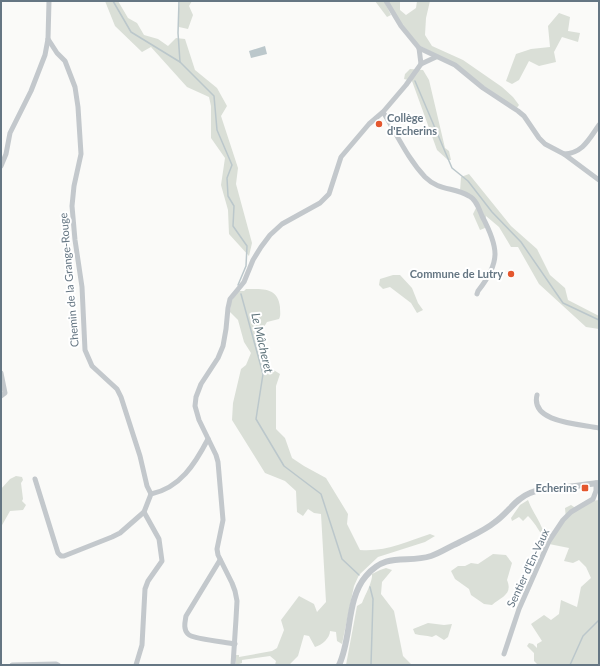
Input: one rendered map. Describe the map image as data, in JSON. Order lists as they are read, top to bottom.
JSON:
{
  "streets": {
    "street": ["Chemin de la Grange-Rouge", "Sentier d'En-Vaux"]
  },
  "water": ["Le Mâcheret"],
  "places": {
    "other": ["Collège d'Echerins", "Commune de Lutry"],
    "transit": ["Echerins"]
  }
}
